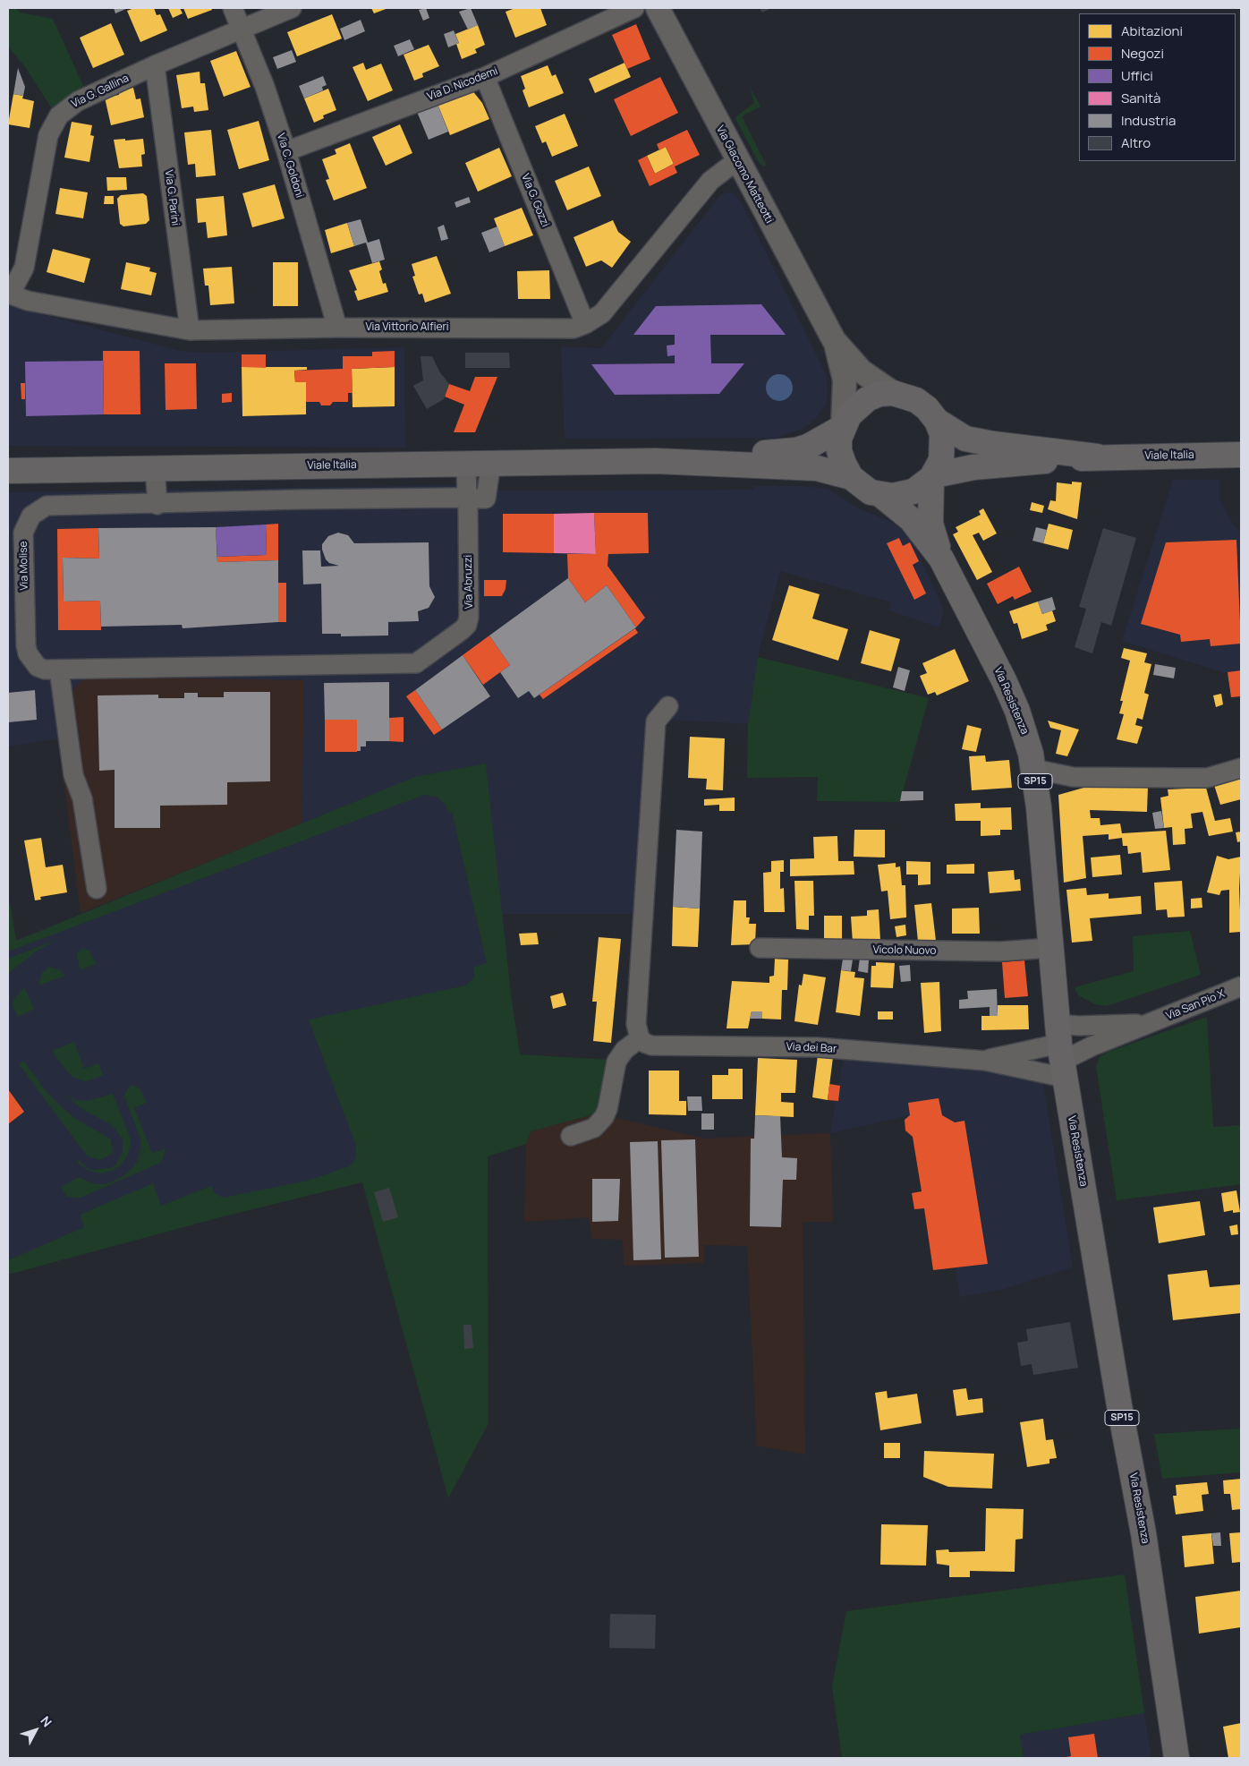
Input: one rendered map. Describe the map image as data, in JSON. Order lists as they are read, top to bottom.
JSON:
{
  "streets": {
    "main road": ["Viale Italia", "Via Resistenza", "SP15"],
    "street": [
      "Via D. Nicodemi",
      "Via G. Gallina",
      "Via C. Goldoni",
      "Via Giacomo Matteotti",
      "Via G. Parini",
      "Via G. Gozzi",
      "Via Vittorio Alfieri",
      "Via Molise",
      "Via Abruzzi",
      "Vicolo Nuovo",
      "Via San Pio X",
      "Via dei Bar"
    ]
  },
  "crossings": [
    ["Via D. Nicodemi", "Via C. Goldoni"],
    ["Via D. Nicodemi", "Via G. Gozzi"],
    ["Via G. Gallina", "Via C. Goldoni"],
    ["Via G. Gallina", "Via G. Parini"],
    ["Via G. Gallina", "Via Vittorio Alfieri"],
    ["Via C. Goldoni", "Via Vittorio Alfieri"],
    ["Via Giacomo Matteotti", "Via Vittorio Alfieri"],
    ["Via Giacomo Matteotti", "SP15"],
    ["Via G. Parini", "Via Vittorio Alfieri"],
    ["Via G. Gozzi", "Via Vittorio Alfieri"],
    ["Viale Italia", "Via Abruzzi"],
    ["Via Molise", "Via Abruzzi"],
    ["Via Resistenza", "SP15"],
    ["Via Resistenza", "Vicolo Nuovo"],
    ["Via Resistenza", "Via San Pio X"],
    ["Via Resistenza", "Via dei Bar"],
    ["Via San Pio X", "Via dei Bar"]
  ],
  "legend": [
    "Abitazioni",
    "Negozi",
    "Uffici",
    "Sanità",
    "Industria",
    "Altro"
  ],
  "north": "top right"
}
